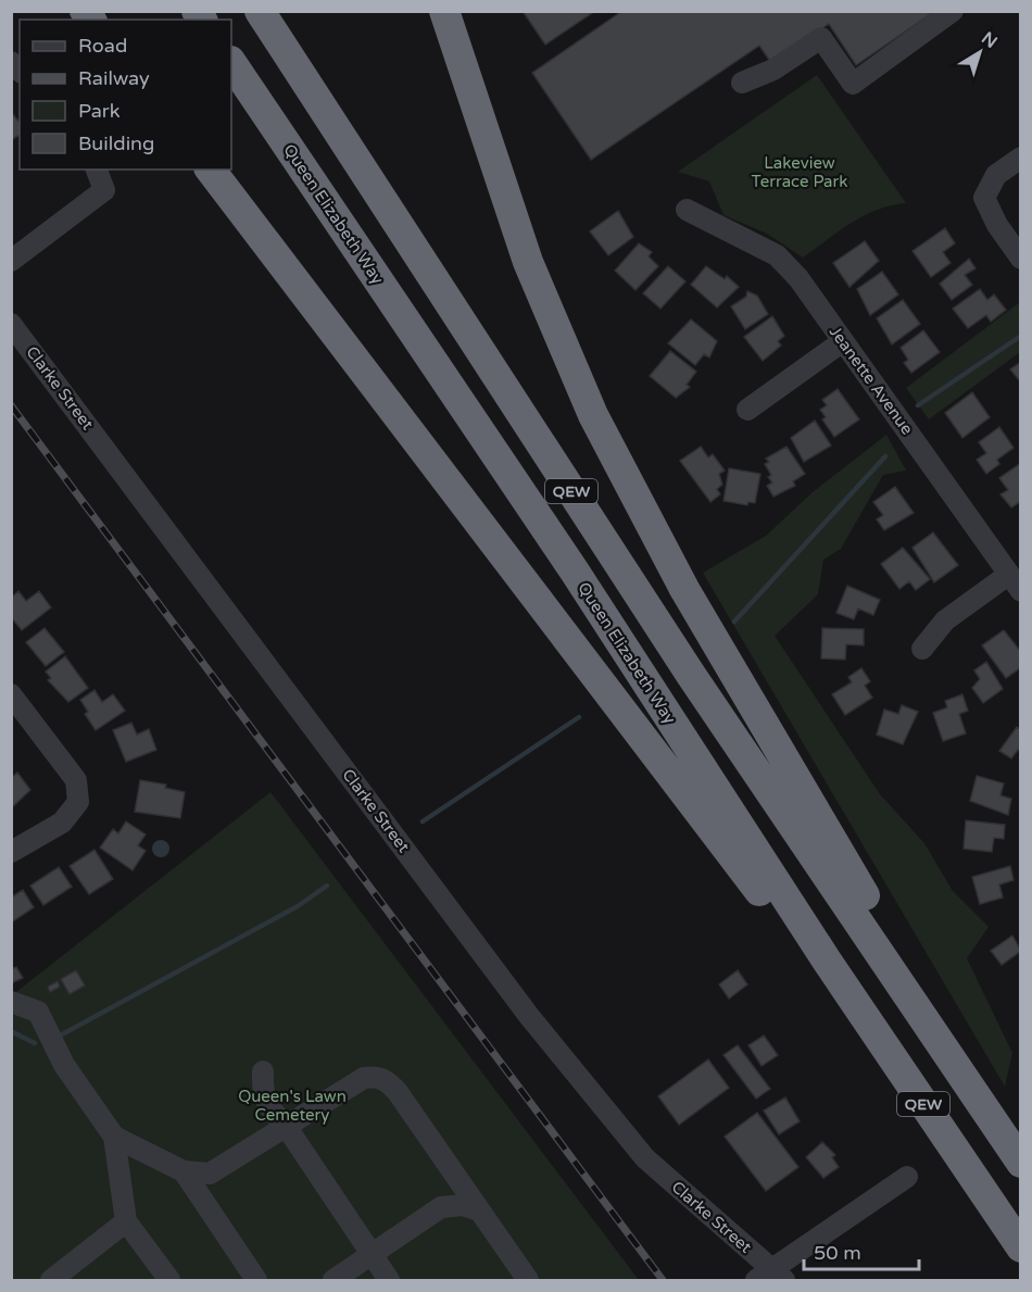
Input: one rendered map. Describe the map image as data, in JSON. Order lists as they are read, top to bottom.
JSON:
{
  "streets": {
    "highway": ["Queen Elizabeth Way", "QEW"],
    "street": ["Jeanette Avenue", "Clarke Street"]
  },
  "parks": ["Lakeview Terrace Park", "Queen's Lawn Cemetery"],
  "legend": [
    "Road",
    "Railway",
    "Park",
    "Building"
  ],
  "scale_bar": "50 m",
  "north": "top right"
}
